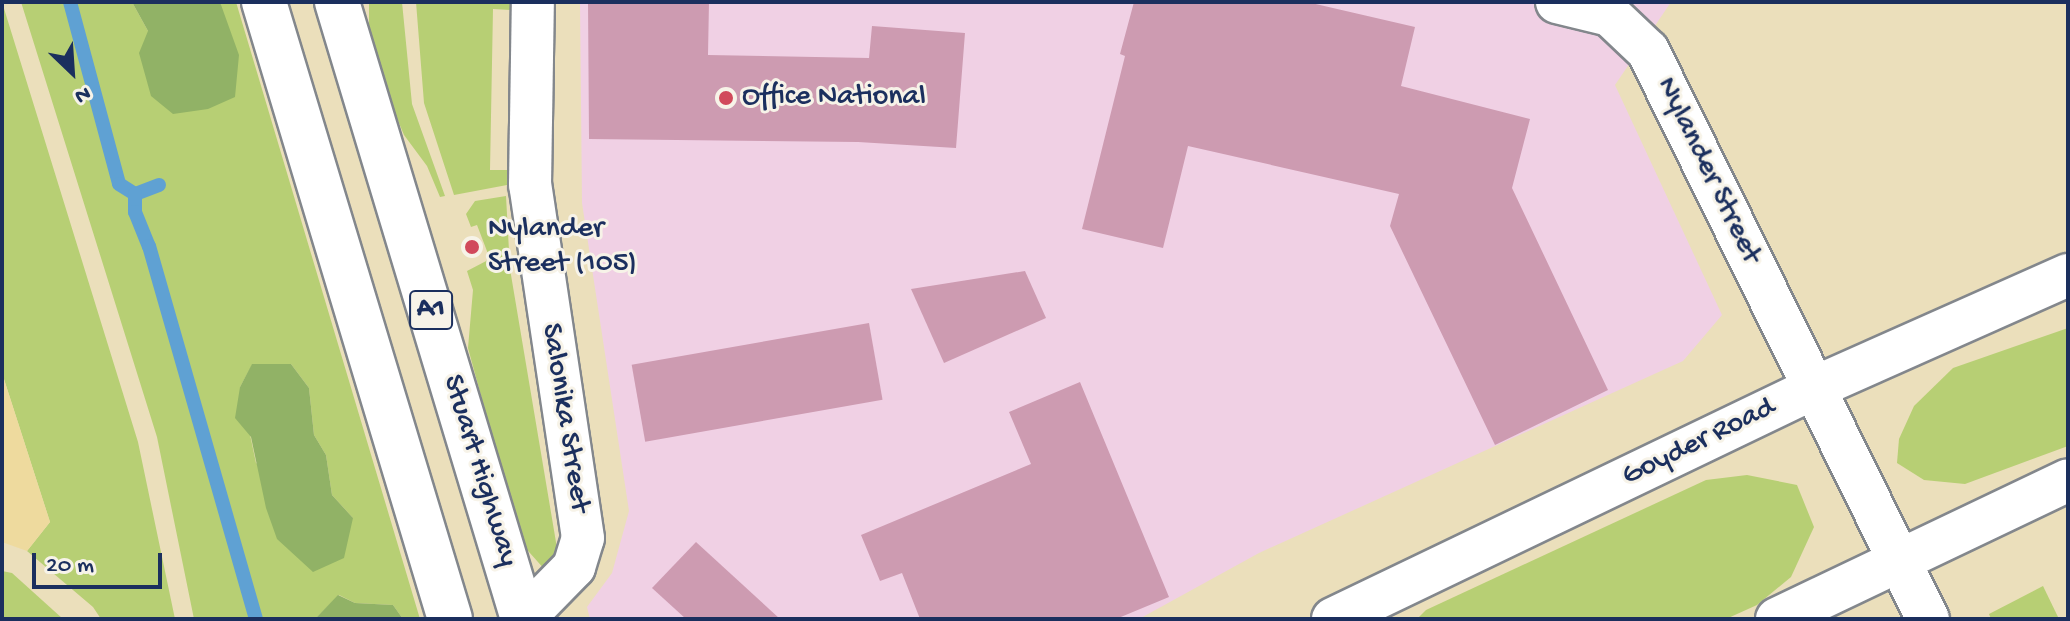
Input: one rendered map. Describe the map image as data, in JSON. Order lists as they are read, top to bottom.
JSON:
{
  "streets": {
    "highway": ["A1", "Stuart Highway"],
    "street": ["Nylander Street", "Salonika Street", "Goyder Road"]
  },
  "crossings": [
    ["Nylander Street", "Goyder Road"],
    ["Salonika Street", "Stuart Highway"]
  ],
  "places": ["Office National", "Nylander Street (105)"],
  "scale_bar": "20 m",
  "north": "bottom right"
}
